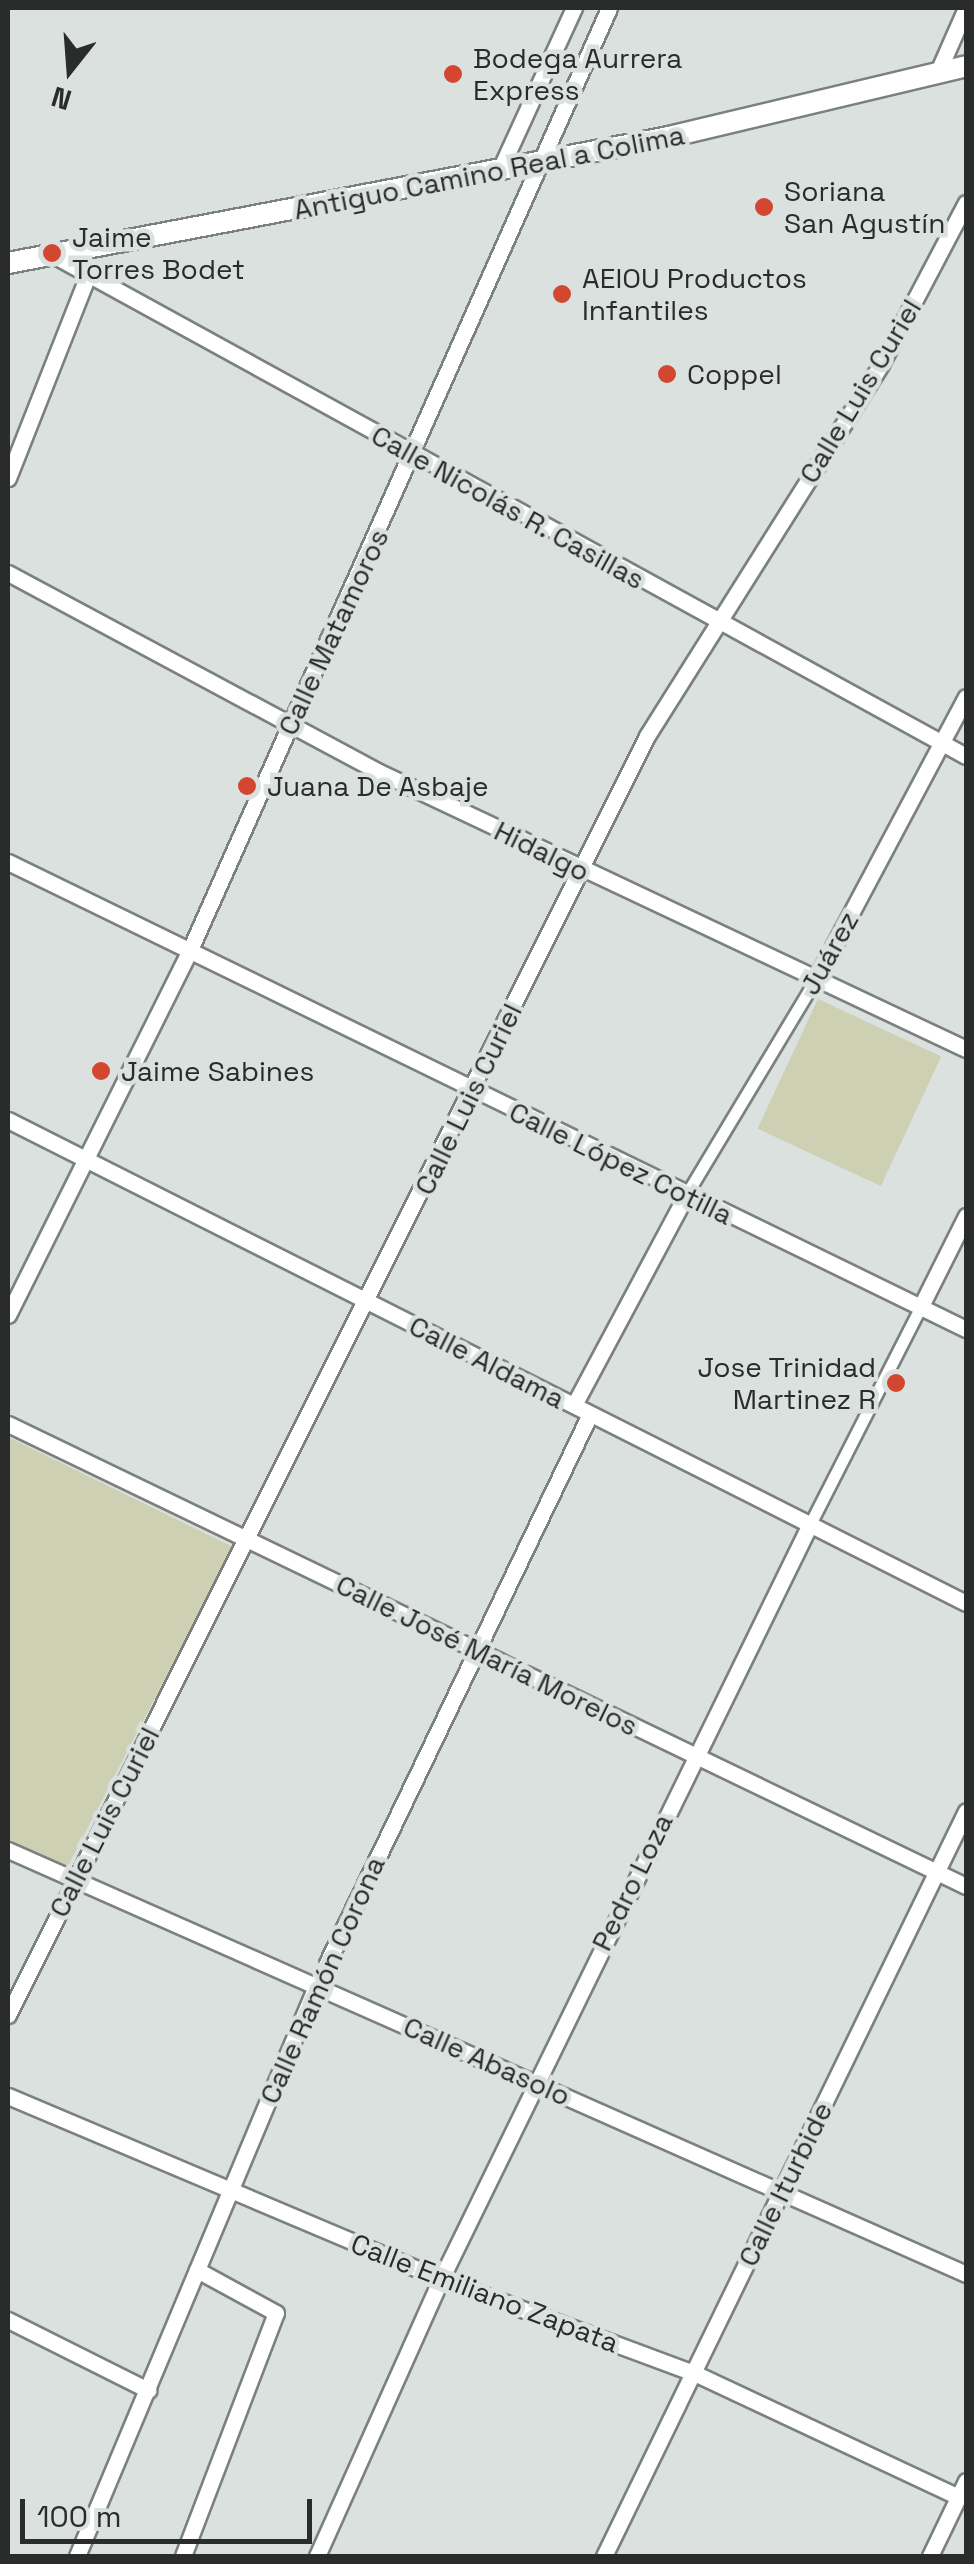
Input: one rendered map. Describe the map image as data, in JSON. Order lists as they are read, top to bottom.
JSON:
{
  "streets": {
    "main road": ["Antiguo Camino Real a Colima"],
    "street": [
      "Calle Luis Curiel",
      "Calle Nicolás R. Casillas",
      "Calle Matamoros",
      "Hidalgo",
      "Juárez",
      "Calle López Cotilla",
      "Calle Aldama",
      "Calle José María Morelos",
      "Pedro Loza",
      "Calle Ramón Corona",
      "Calle Abasolo",
      "Calle Iturbide",
      "Calle Emiliano Zapata"
    ]
  },
  "crossings": [
    ["Antiguo Camino Real a Colima", "Calle Nicolás R. Casillas"],
    ["Antiguo Camino Real a Colima", "Calle Matamoros"],
    ["Calle Luis Curiel", "Calle Nicolás R. Casillas"],
    ["Calle Luis Curiel", "Hidalgo"],
    ["Calle Luis Curiel", "Calle López Cotilla"],
    ["Calle Luis Curiel", "Calle Aldama"],
    ["Calle Luis Curiel", "Calle José María Morelos"],
    ["Calle Luis Curiel", "Calle Abasolo"],
    ["Calle Nicolás R. Casillas", "Calle Matamoros"],
    ["Calle Nicolás R. Casillas", "Juárez"],
    ["Calle Matamoros", "Hidalgo"],
    ["Calle Matamoros", "Calle López Cotilla"],
    ["Calle Matamoros", "Calle Aldama"],
    ["Hidalgo", "Juárez"],
    ["Juárez", "Calle López Cotilla"],
    ["Calle López Cotilla", "Pedro Loza"],
    ["Calle Aldama", "Pedro Loza"],
    ["Calle Aldama", "Calle Ramón Corona"],
    ["Calle José María Morelos", "Pedro Loza"],
    ["Calle José María Morelos", "Calle Ramón Corona"],
    ["Calle José María Morelos", "Calle Iturbide"],
    ["Pedro Loza", "Calle Abasolo"],
    ["Pedro Loza", "Calle Emiliano Zapata"],
    ["Calle Ramón Corona", "Calle Abasolo"],
    ["Calle Ramón Corona", "Calle Emiliano Zapata"],
    ["Calle Abasolo", "Calle Iturbide"],
    ["Calle Iturbide", "Calle Emiliano Zapata"]
  ],
  "places": [
    "Bodega Aurrera Express",
    "Soriana San Agustín",
    "Jaime Torres Bodet",
    "AEIOU Productos Infantiles",
    "Coppel",
    "Juana De Asbaje",
    "Jaime Sabines",
    "Jose Trinidad Martinez R"
  ],
  "scale_bar": "100 m",
  "north": "bottom"
}
